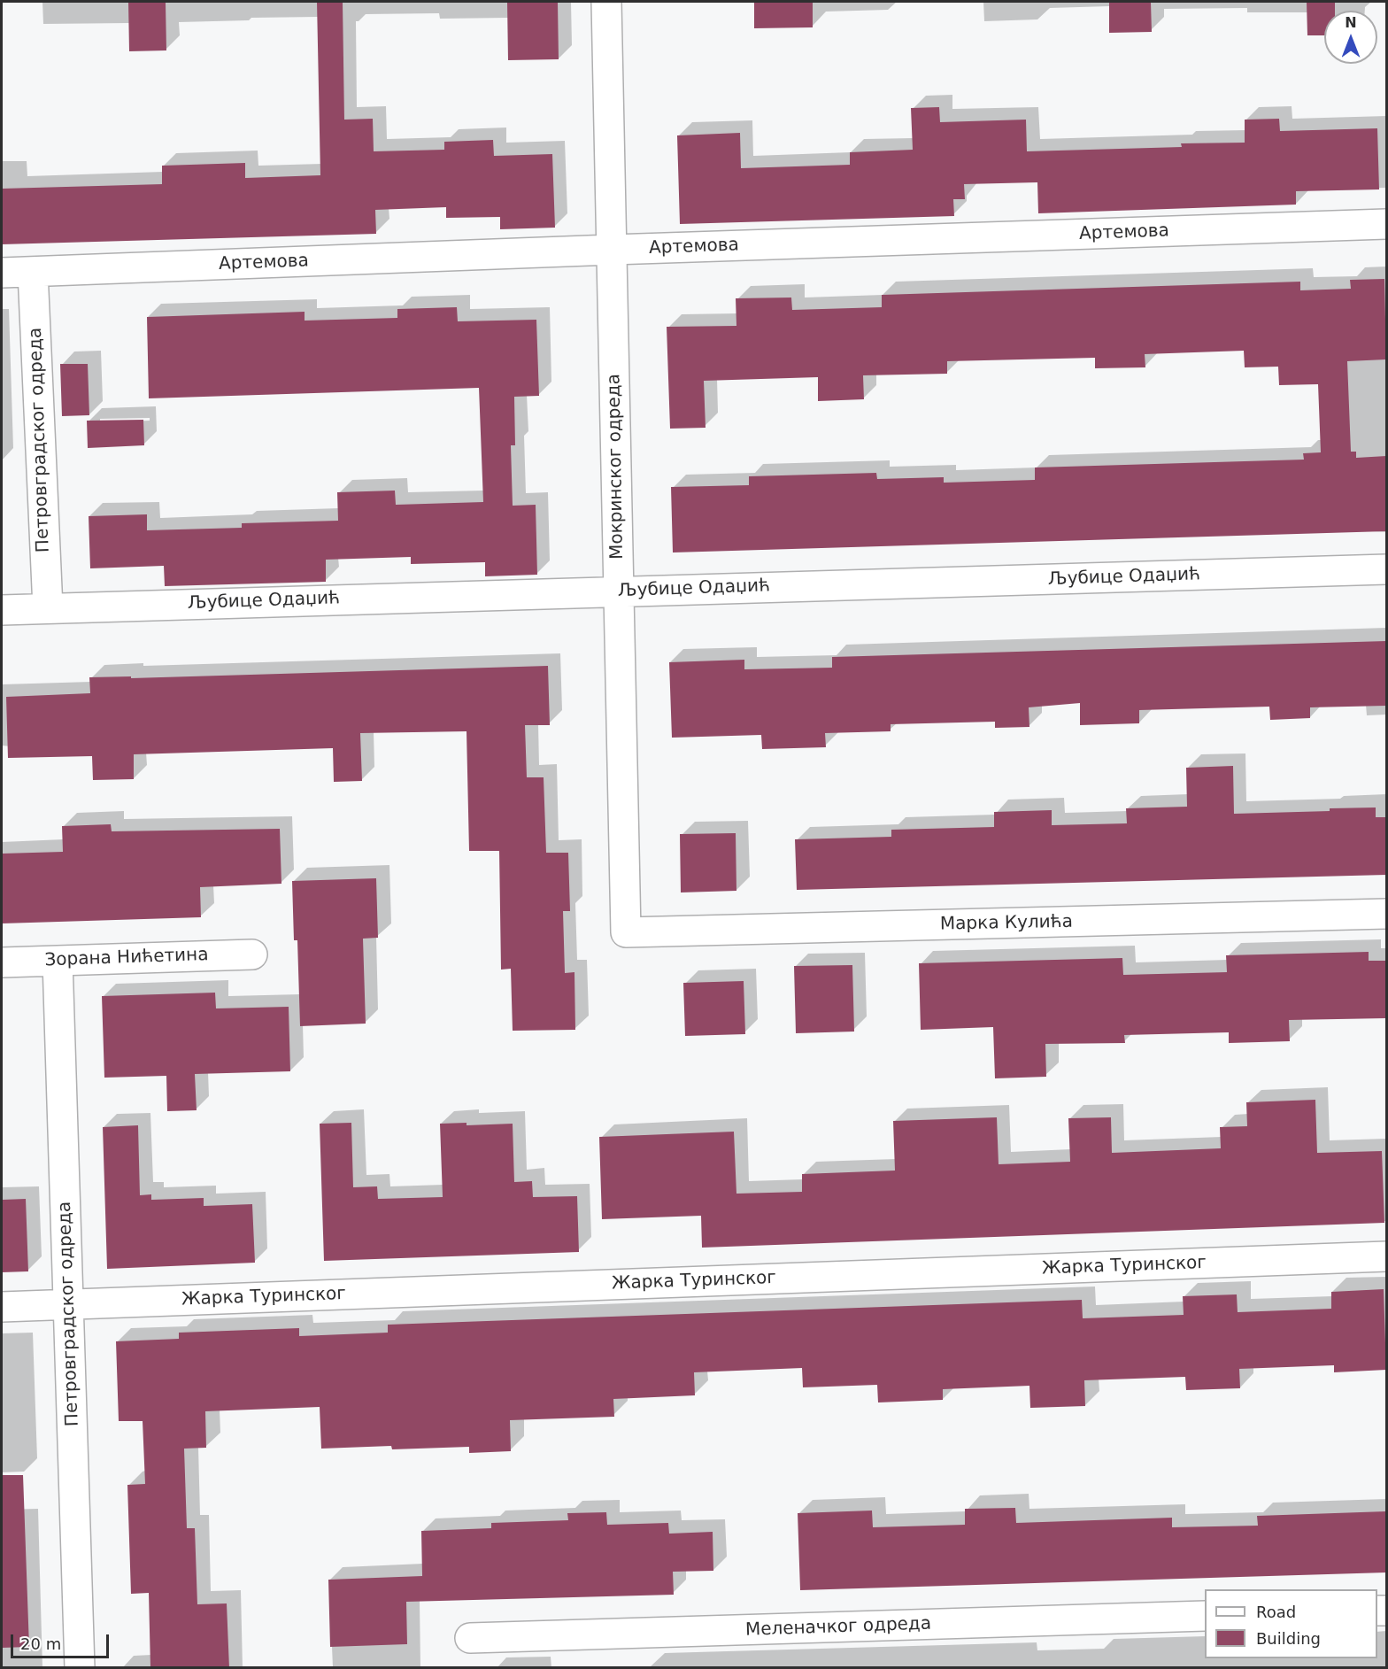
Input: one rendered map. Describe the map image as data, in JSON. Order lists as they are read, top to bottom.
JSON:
{
  "streets": {
    "street": [
      "Артемова",
      "Петровградског одреда",
      "Мокринског одреда",
      "Љубице Одаџић",
      "Марка Кулића",
      "Зорана Нићетина",
      "Жарка Туринског",
      "Меленачког одреда"
    ]
  },
  "crossings": [
    ["Артемова", "Петровградског одреда"],
    ["Артемова", "Мокринског одреда"],
    ["Петровградског одреда", "Љубице Одаџић"],
    ["Петровградског одреда", "Зорана Нићетина"],
    ["Петровградског одреда", "Жарка Туринског"],
    ["Мокринског одреда", "Љубице Одаџић"],
    ["Мокринског одреда", "Марка Кулића"]
  ],
  "legend": ["Road", "Building"],
  "scale_bar": "20 m",
  "north": "top"
}
